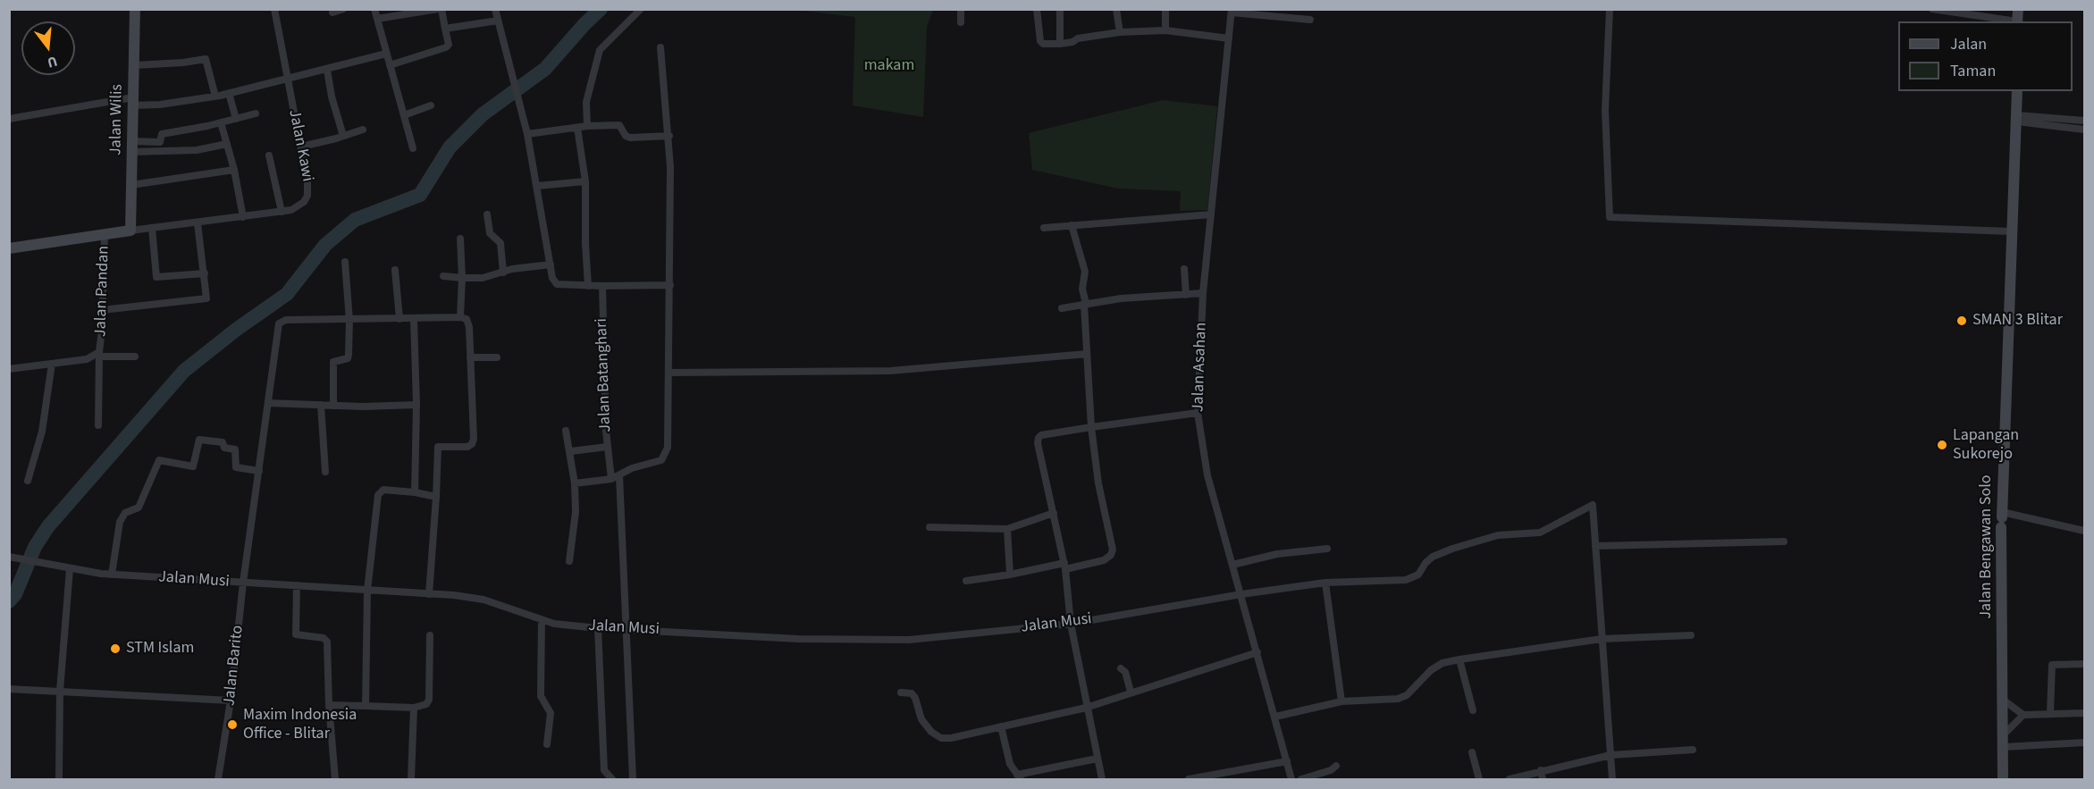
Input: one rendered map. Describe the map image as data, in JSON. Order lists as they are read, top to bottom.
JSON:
{
  "streets": {
    "main road": ["Jalan Wilis", "Jalan Bengawan Solo"],
    "street": [
      "Jalan Kawi",
      "Jalan Pandan",
      "Jalan Asahan",
      "Jalan Batanghari",
      "Jalan Musi",
      "Jalan Barito"
    ]
  },
  "crossings": [
    ["Jalan Wilis", "Jalan Kawi"],
    ["Jalan Asahan", "Jalan Musi"],
    ["Jalan Musi", "Jalan Barito"]
  ],
  "parks": ["makam"],
  "places": [
    "SMAN 3 Blitar",
    "Lapangan Sukorejo",
    "STM Islam",
    "Maxim Indonesia Office - Blitar"
  ],
  "legend": ["Jalan", "Taman"],
  "north": "bottom"
}
